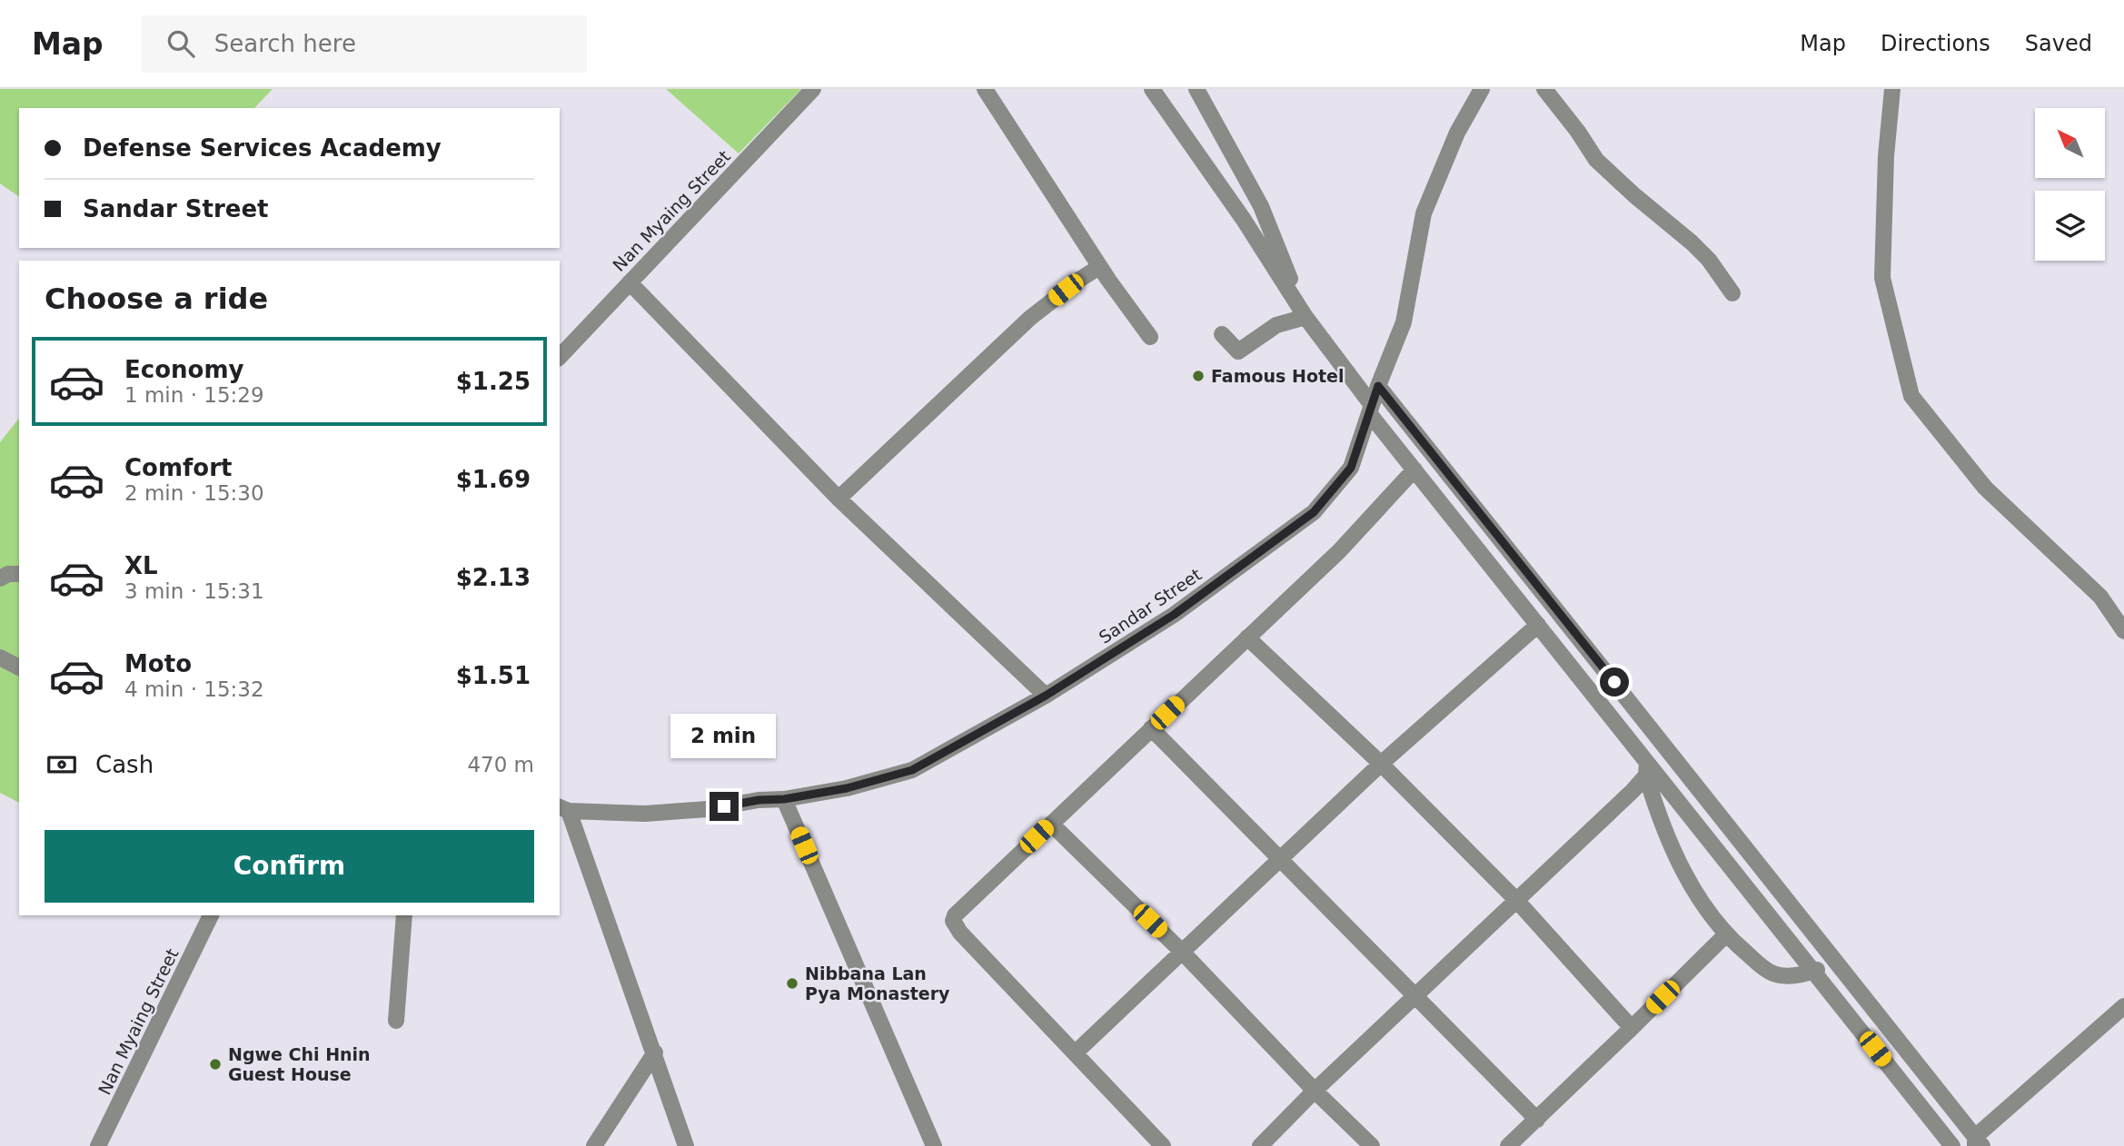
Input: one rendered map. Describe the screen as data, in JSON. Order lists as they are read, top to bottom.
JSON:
{
  "streets": {
    "street": ["Nan Myaing Street", "Sandar Street"]
  },
  "places": ["Famous Hotel", "Nibbana Lan Pya Monastery", "Ngwe Chi Hnin Guest House"],
  "north": "top left",
  "page": {
    "header": "Map",
    "search": "Search here",
    "nav": ["Map", "Directions", "Saved"],
    "banner": ["Defense Services Academy", "Sandar Street"],
    "heading": "Choose a ride",
    "list": [
      {
        "name": "Economy",
        "note": "1 min · 15:29",
        "value": "$1.25"
      },
      {
        "name": "Comfort",
        "note": "2 min · 15:30",
        "value": "$1.69"
      },
      {
        "name": "XL",
        "note": "3 min · 15:31",
        "value": "$2.13"
      },
      {
        "name": "Moto",
        "note": "4 min · 15:32",
        "value": "$1.51"
      }
    ],
    "bubble": "2 min",
    "pay": ["Cash", "470 m"],
    "buttons": "Confirm"
  }
}
